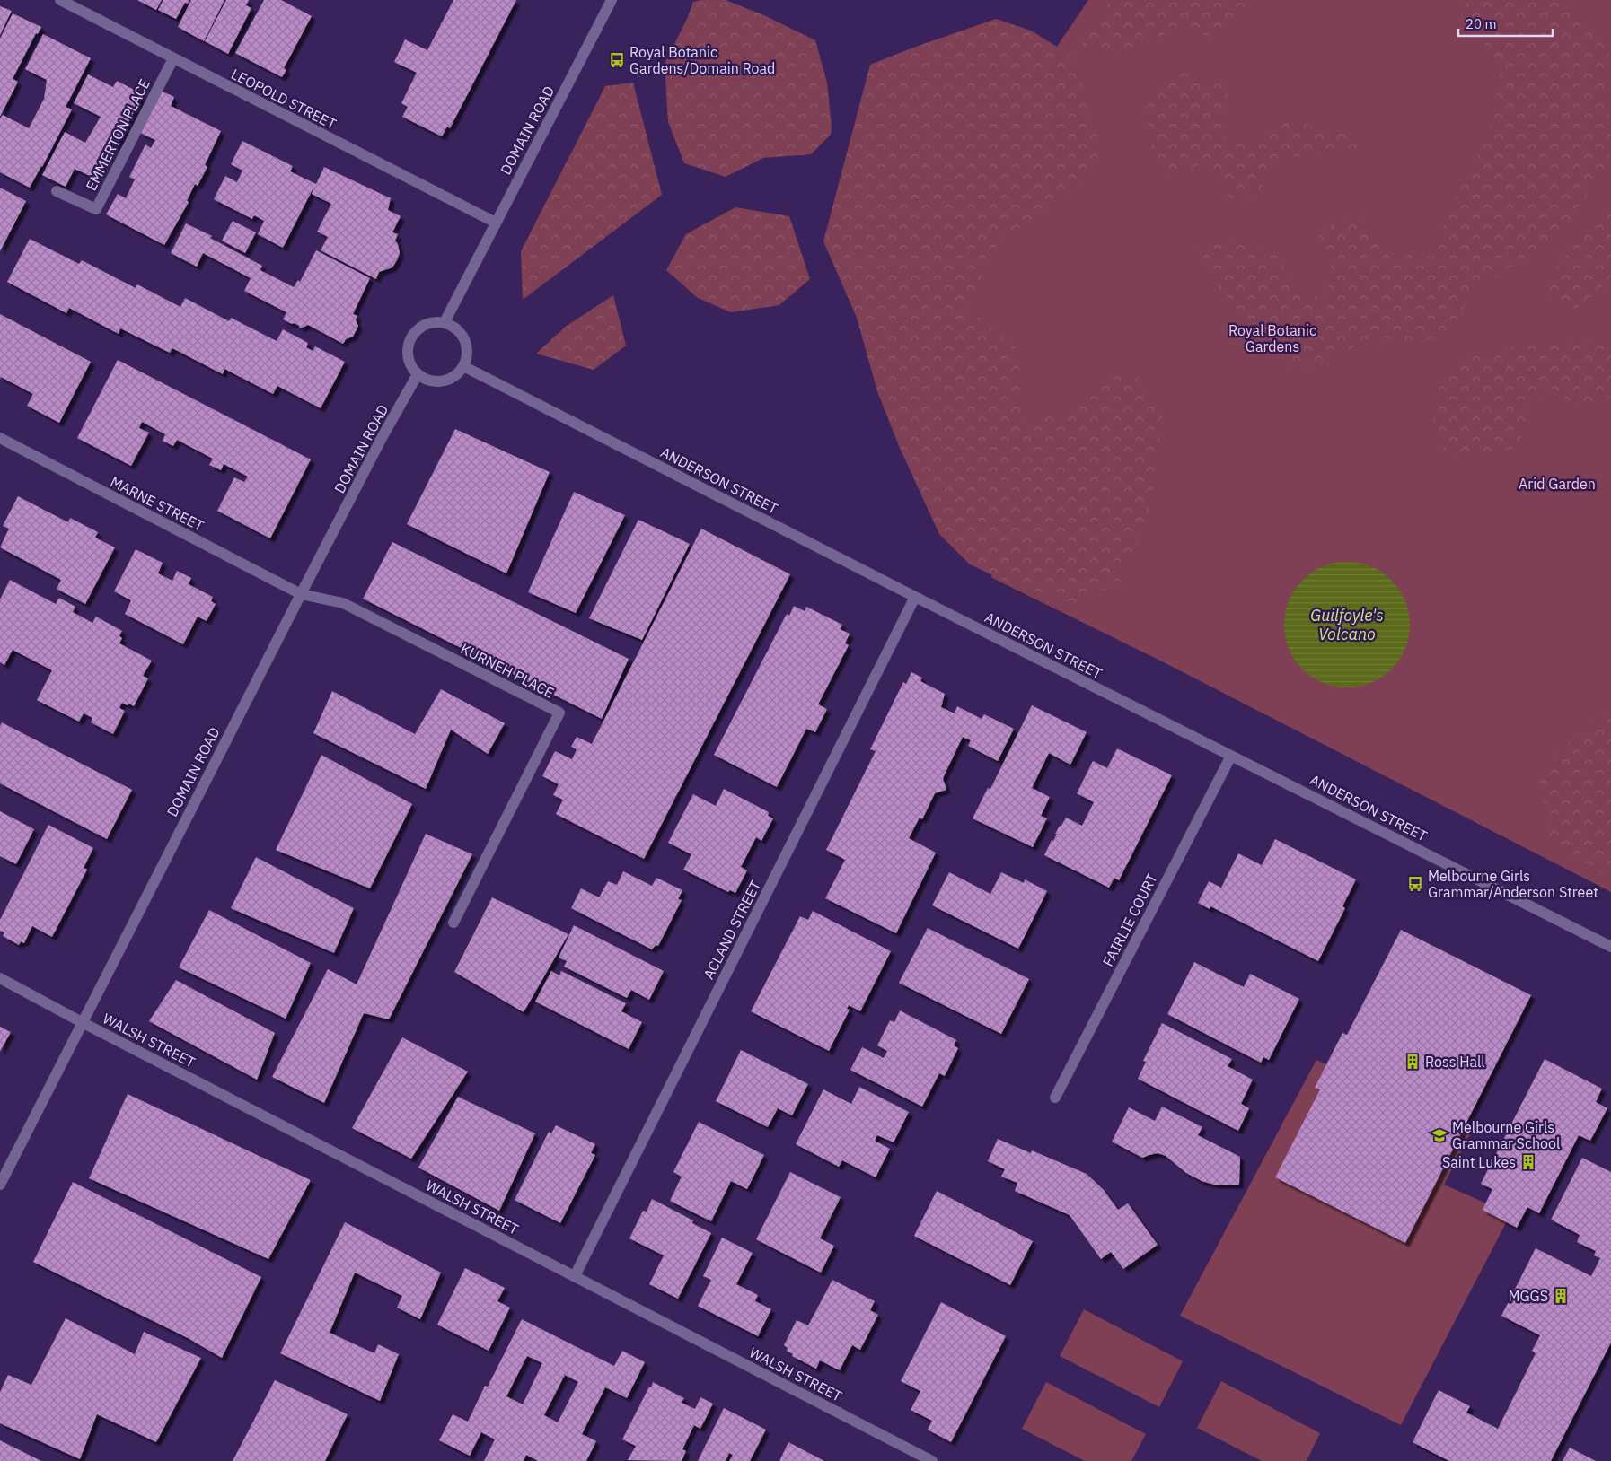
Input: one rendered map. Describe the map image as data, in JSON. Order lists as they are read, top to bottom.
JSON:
{
  "streets": {
    "street": [
      "LEOPOLD STREET",
      "DOMAIN ROAD",
      "EMMERTON PLACE",
      "ANDERSON STREET",
      "MARNE STREET",
      "KURNEH PLACE",
      "FAIRLIE COURT",
      "ACLAND STREET",
      "WALSH STREET"
    ]
  },
  "crossings": [
    ["LEOPOLD STREET", "DOMAIN ROAD"],
    ["LEOPOLD STREET", "EMMERTON PLACE"],
    ["DOMAIN ROAD", "ANDERSON STREET"],
    ["DOMAIN ROAD", "MARNE STREET"],
    ["DOMAIN ROAD", "KURNEH PLACE"],
    ["DOMAIN ROAD", "WALSH STREET"],
    ["ANDERSON STREET", "FAIRLIE COURT"],
    ["ANDERSON STREET", "ACLAND STREET"],
    ["MARNE STREET", "KURNEH PLACE"],
    ["ACLAND STREET", "WALSH STREET"]
  ],
  "water": ["Guilfoyle's Volcano"],
  "parks": ["Royal Botanic Gardens", "Arid Garden"],
  "places": {
    "bus stop": ["Royal Botanic Gardens/Domain Road", "Melbourne Girls Grammar/Anderson Street"],
    "building": ["Ross Hall", "Saint Lukes", "MGGS"],
    "school or university": ["Melbourne Girls Grammar School"]
  },
  "scale_bar": "20 m"
}
